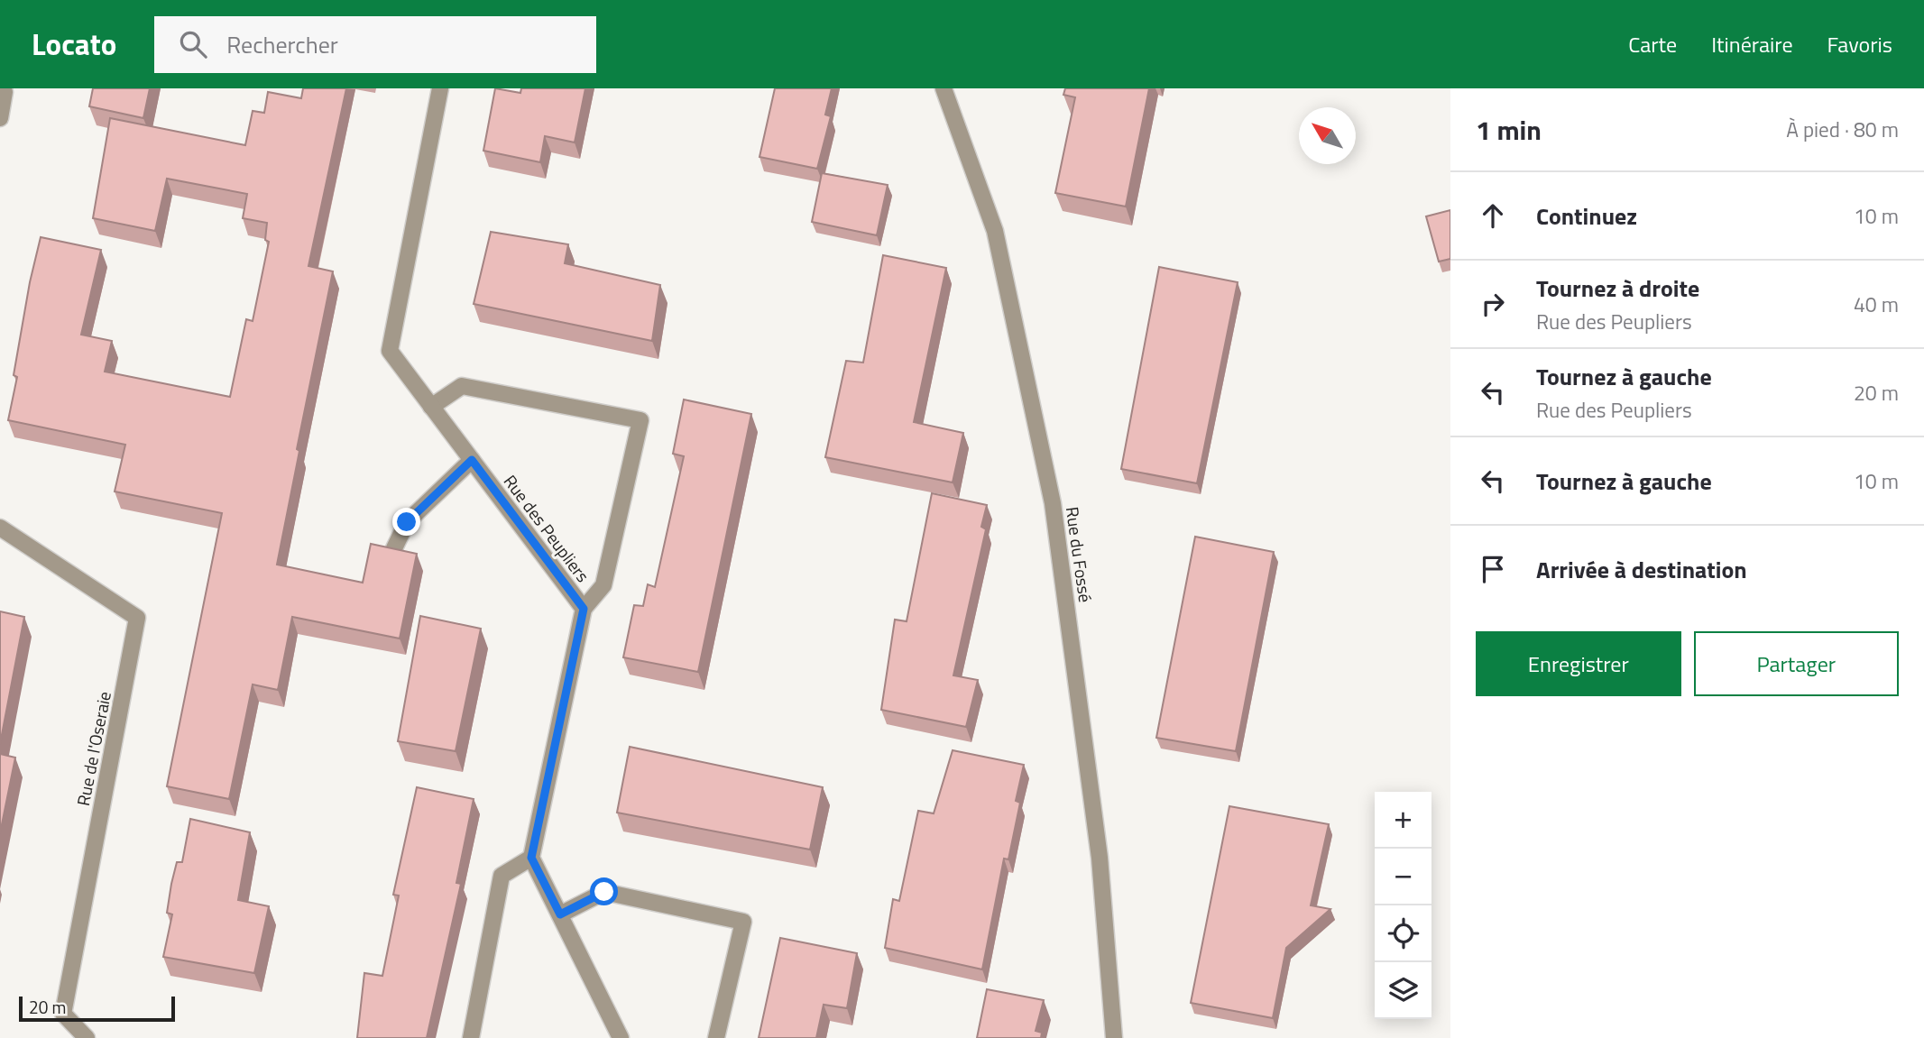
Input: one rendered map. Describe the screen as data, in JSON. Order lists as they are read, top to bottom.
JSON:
{
  "streets": {
    "street": ["Rue des Peupliers", "Rue du Fossé", "Rue de l'Oseraie"]
  },
  "scale_bar": "20 m",
  "north": "top left",
  "page": {
    "header": "Locato",
    "search": "Rechercher",
    "nav": ["Carte", "Itinéraire", "Favoris"],
    "heading": ["1 min", "À pied · 80 m"],
    "list": [
      ["Continuez", "10 m"],
      ["Tournez à droite", "Rue des Peupliers", "40 m"],
      ["Tournez à gauche", "Rue des Peupliers", "20 m"],
      ["Tournez à gauche", "10 m"],
      "Arrivée à destination"
    ],
    "buttons": ["Enregistrer", "Partager"],
    "map_buttons": ["+", "−"],
    "scale": "20 m"
  }
}
